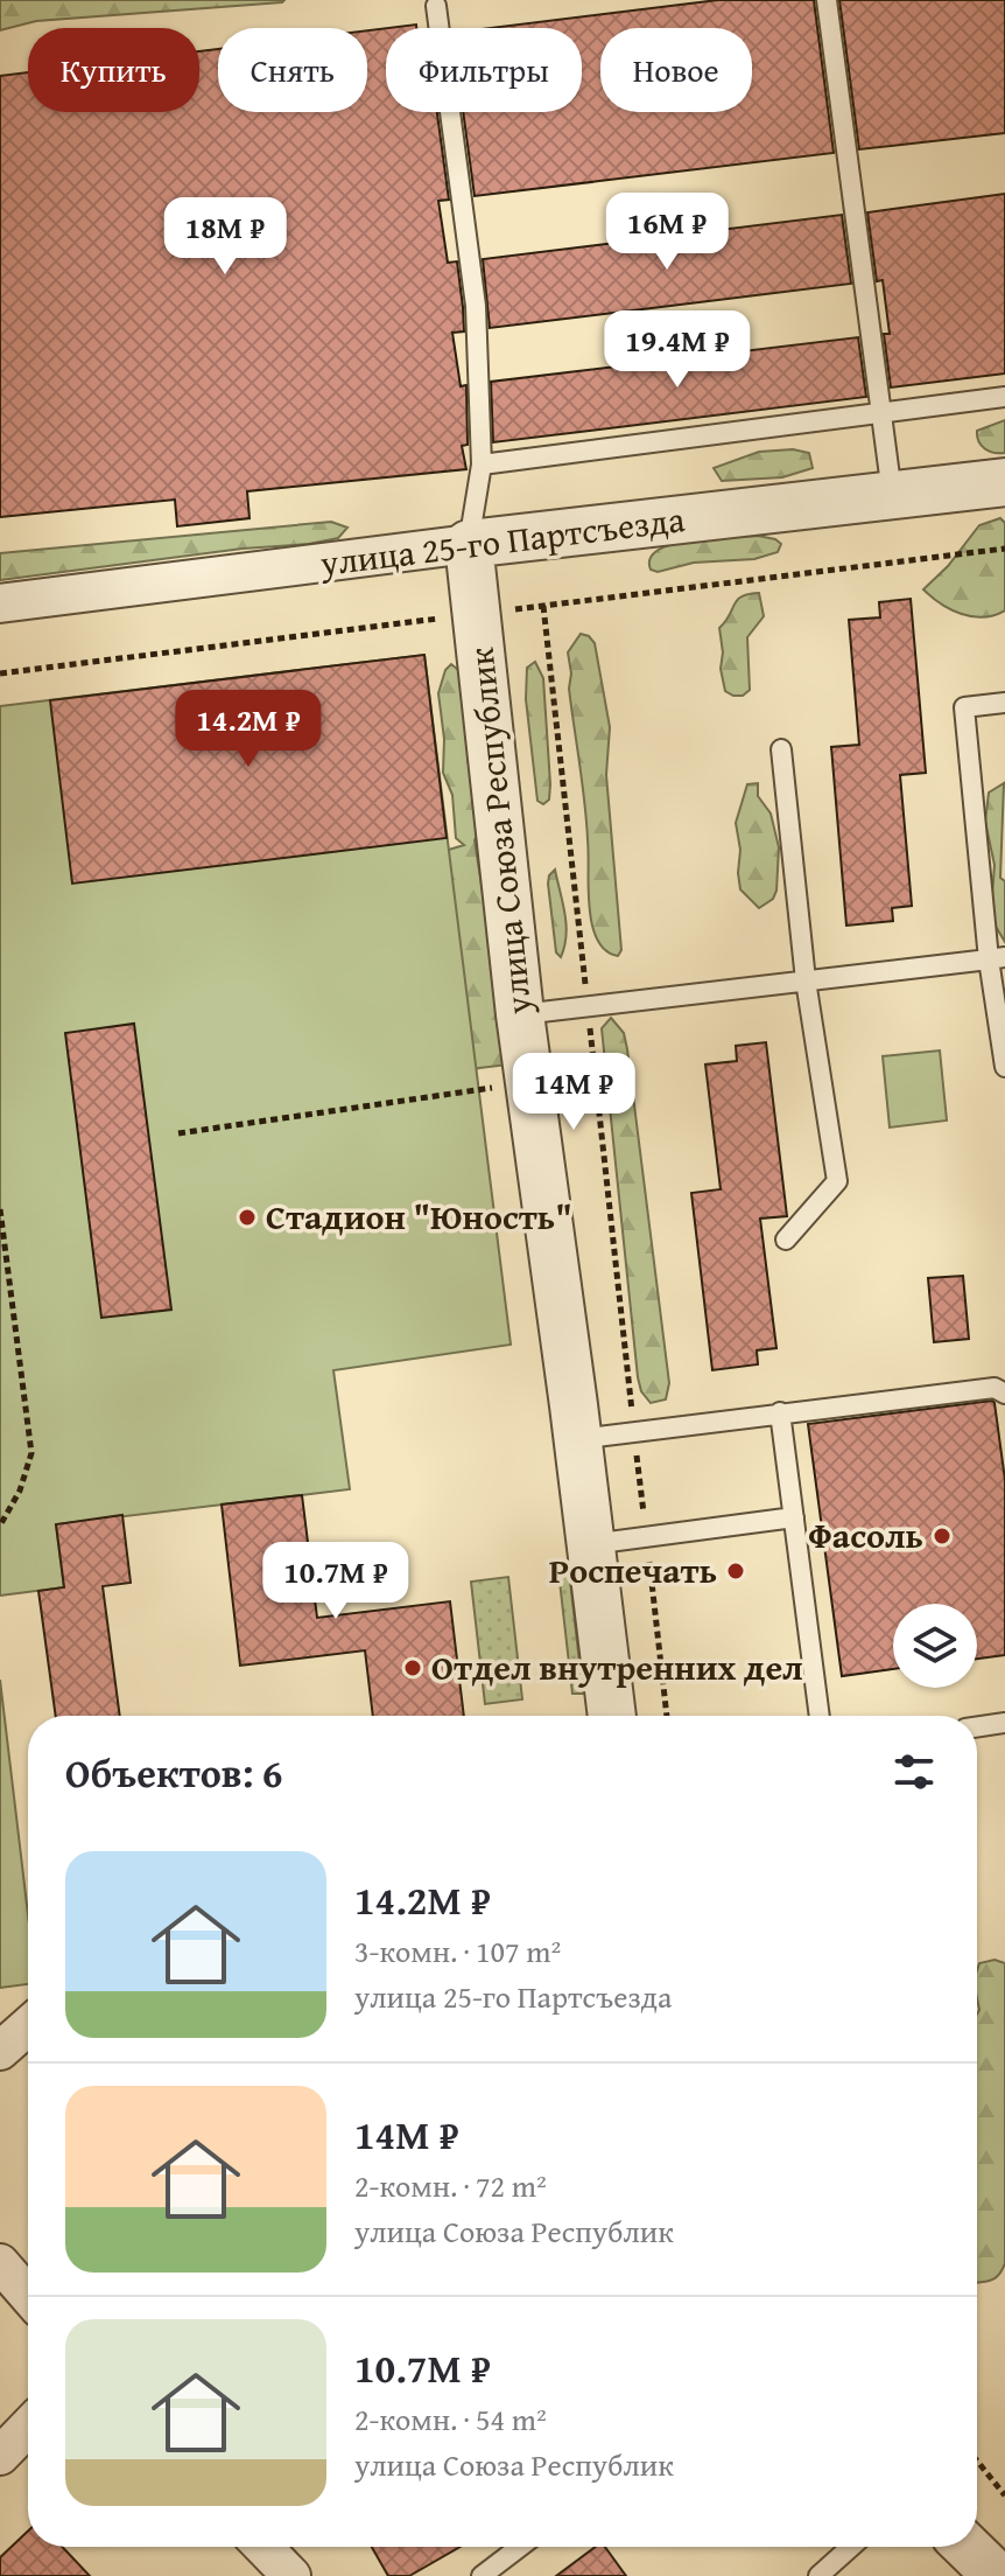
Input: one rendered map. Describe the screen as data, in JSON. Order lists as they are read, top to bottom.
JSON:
{
  "streets": {
    "street": ["улица 25-го Партсъезда", "улица Союза Республик"]
  },
  "crossings": [
    ["улица 25-го Партсъезда", "улица Союза Республик"]
  ],
  "places": [
    "Стадион \"Юность\"",
    "Фасоль",
    "Роспечать",
    "Отдел внутренних дел"
  ],
  "page": {
    "chip": [
      "Купить",
      "Снять",
      "Фильтры",
      "Новое"
    ],
    "price": [
      "16M ₽",
      "18M ₽",
      "19.4M ₽",
      "14.2M ₽",
      "14M ₽",
      "10.7M ₽"
    ],
    "heading": "Объектов: 6",
    "list": [
      {
        "name": "14.2M ₽",
        "note": "3-комн. · 107 m² · улица 25-го Партсъезда"
      },
      {
        "name": "14M ₽",
        "note": "2-комн. · 72 m² · улица Союза Республик"
      },
      {
        "name": "10.7M ₽",
        "note": "2-комн. · 54 m² · улица Союза Республик"
      }
    ]
  }
}
